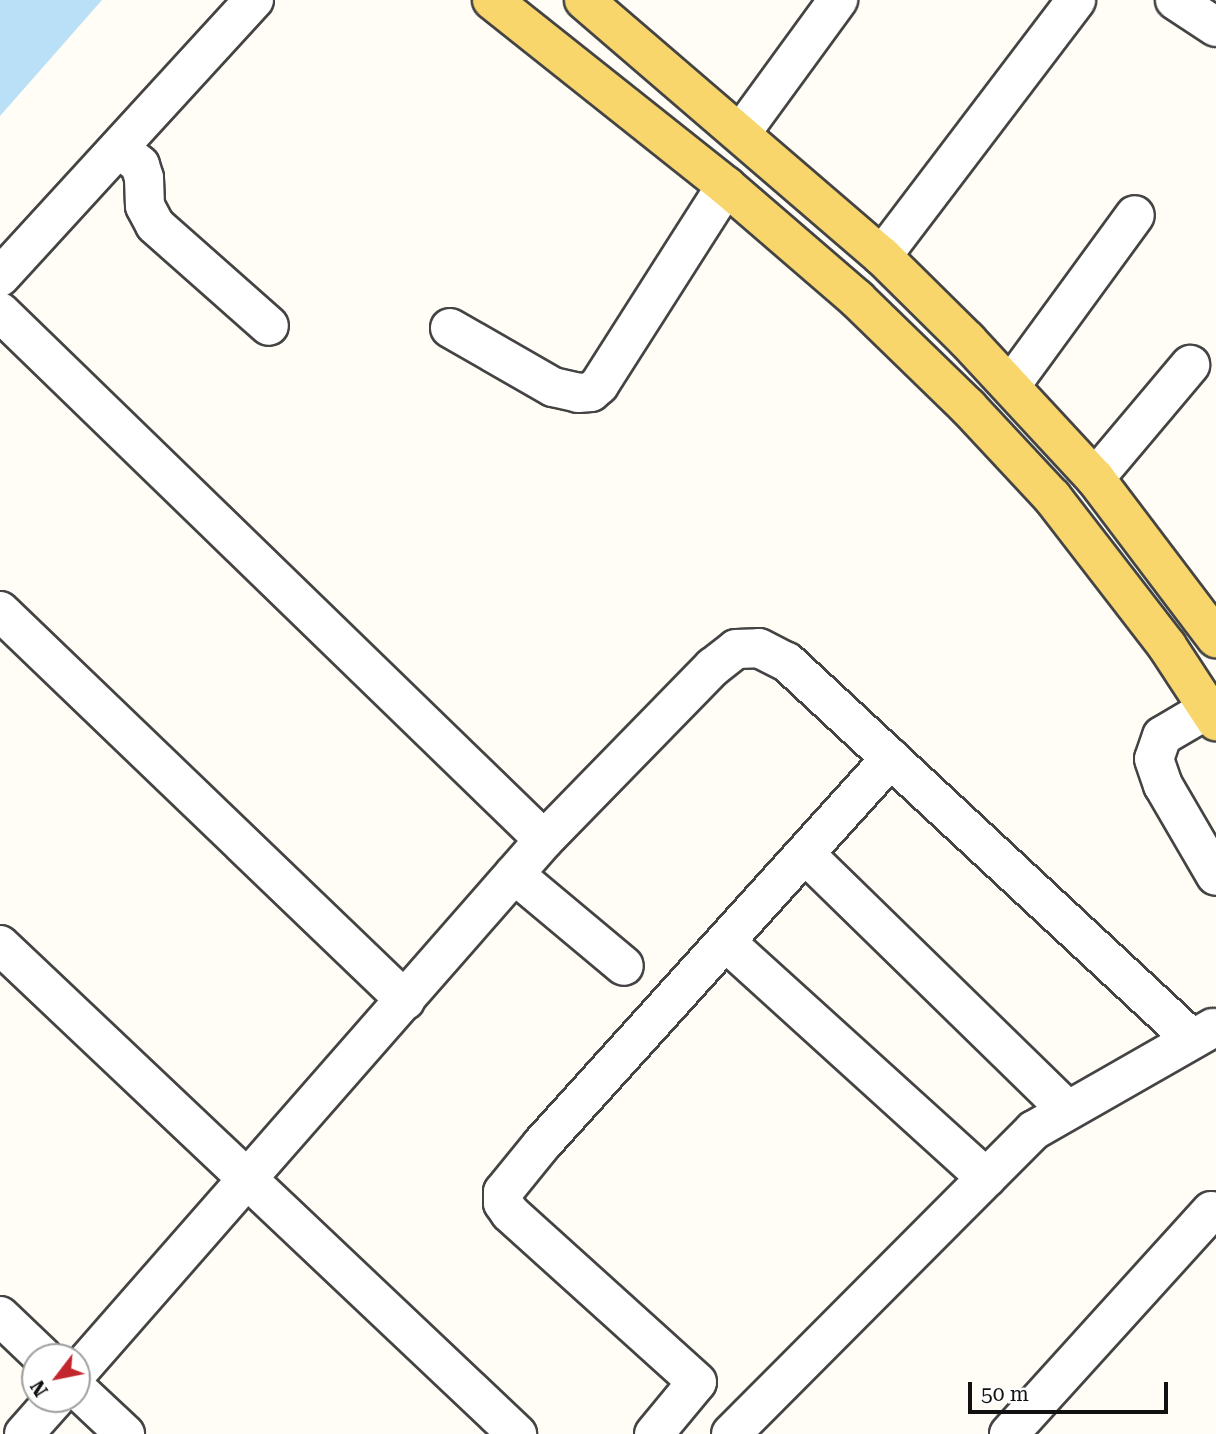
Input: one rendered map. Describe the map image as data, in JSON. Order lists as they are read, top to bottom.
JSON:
{
  "scale_bar": "50 m",
  "north": "bottom left"
}
